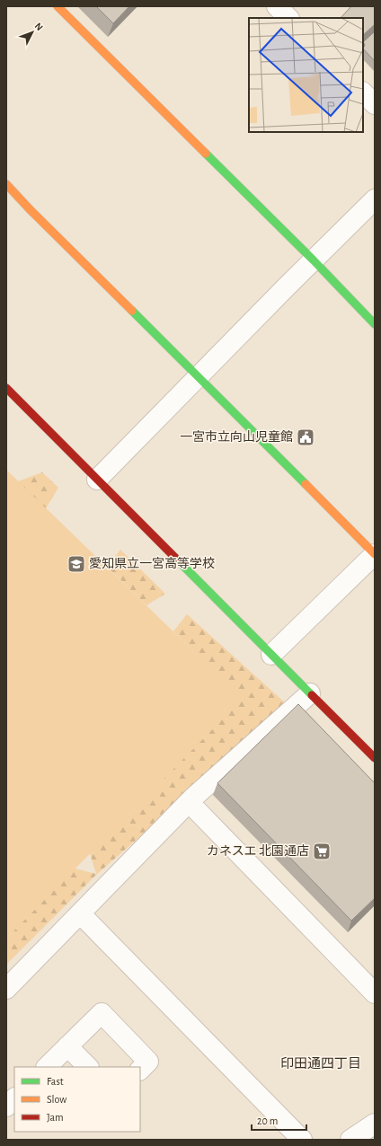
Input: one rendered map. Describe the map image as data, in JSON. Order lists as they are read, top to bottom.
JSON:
{
  "districts": ["印田通四丁目"],
  "places": {
    "public building": ["一宮市立向山児童館"],
    "school or university": ["愛知県立一宮高等学校"],
    "supermarket": ["カネスエ 北園通店"]
  },
  "legend": ["Fast", "Slow", "Jam"],
  "scale_bar": "20 m",
  "north": "top right"
}
